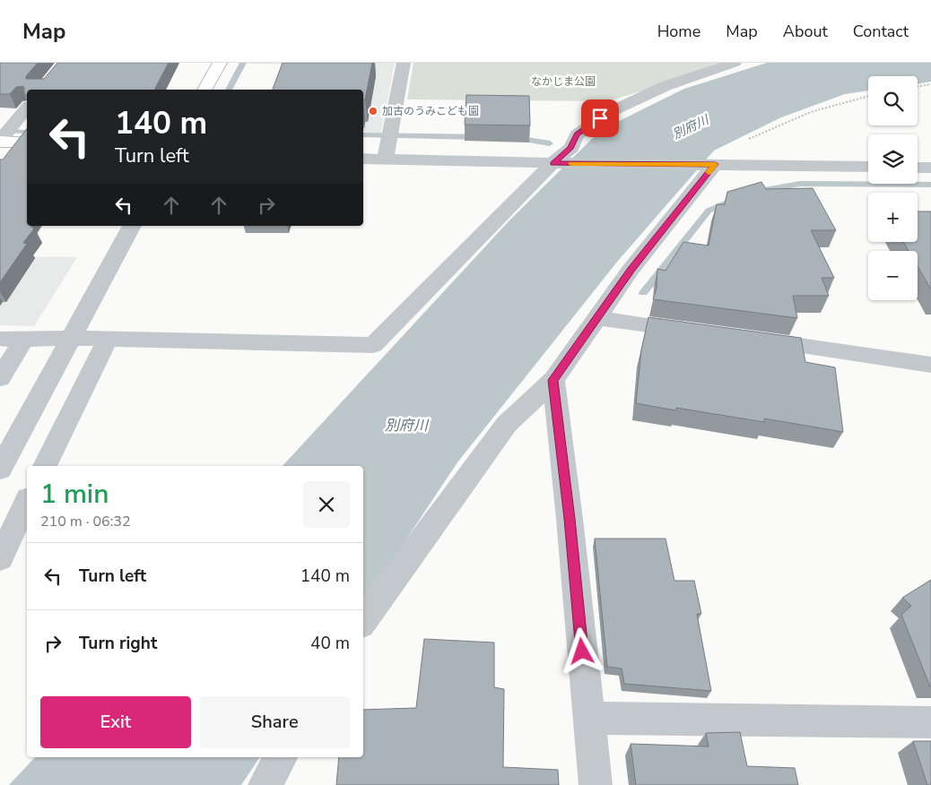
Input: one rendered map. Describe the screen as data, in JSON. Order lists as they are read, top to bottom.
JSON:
{
  "water": ["別府川"],
  "parks": ["なかじま公園"],
  "places": ["加古のうみこども園"],
  "page": {
    "header": "Map",
    "nav": [
      "Home",
      "Map",
      "About",
      "Contact"
    ],
    "map_buttons": ["+", "−"],
    "turn": ["140 m", "Turn left"],
    "heading": ["1 min", "210 m · 06:32"],
    "list": [
      {
        "name": "Turn left",
        "value": "140 m"
      },
      {
        "name": "Turn right",
        "value": "40 m"
      }
    ],
    "buttons": ["Exit", "Share"]
  }
}
